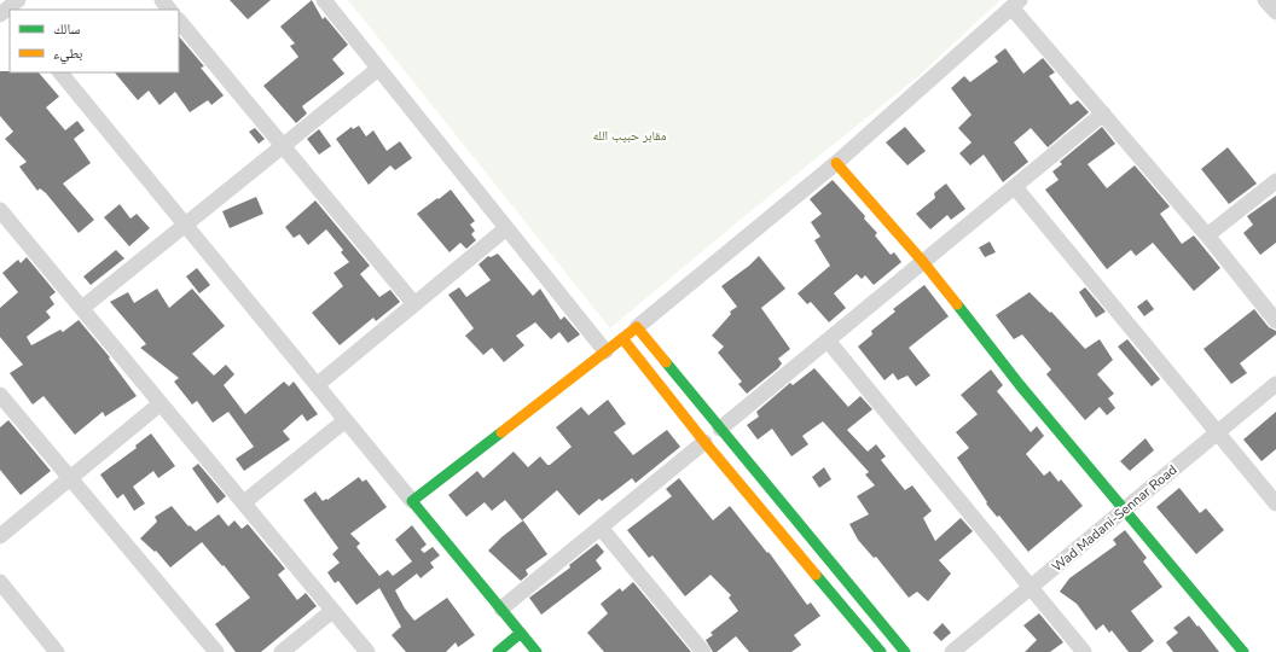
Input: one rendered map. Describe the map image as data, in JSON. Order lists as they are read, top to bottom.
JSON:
{
  "streets": {
    "street": ["Wad Madani-Sennar Road"]
  },
  "parks": ["مقابر حبيب الله"],
  "legend": ["سالك", "بطيء"]
}
